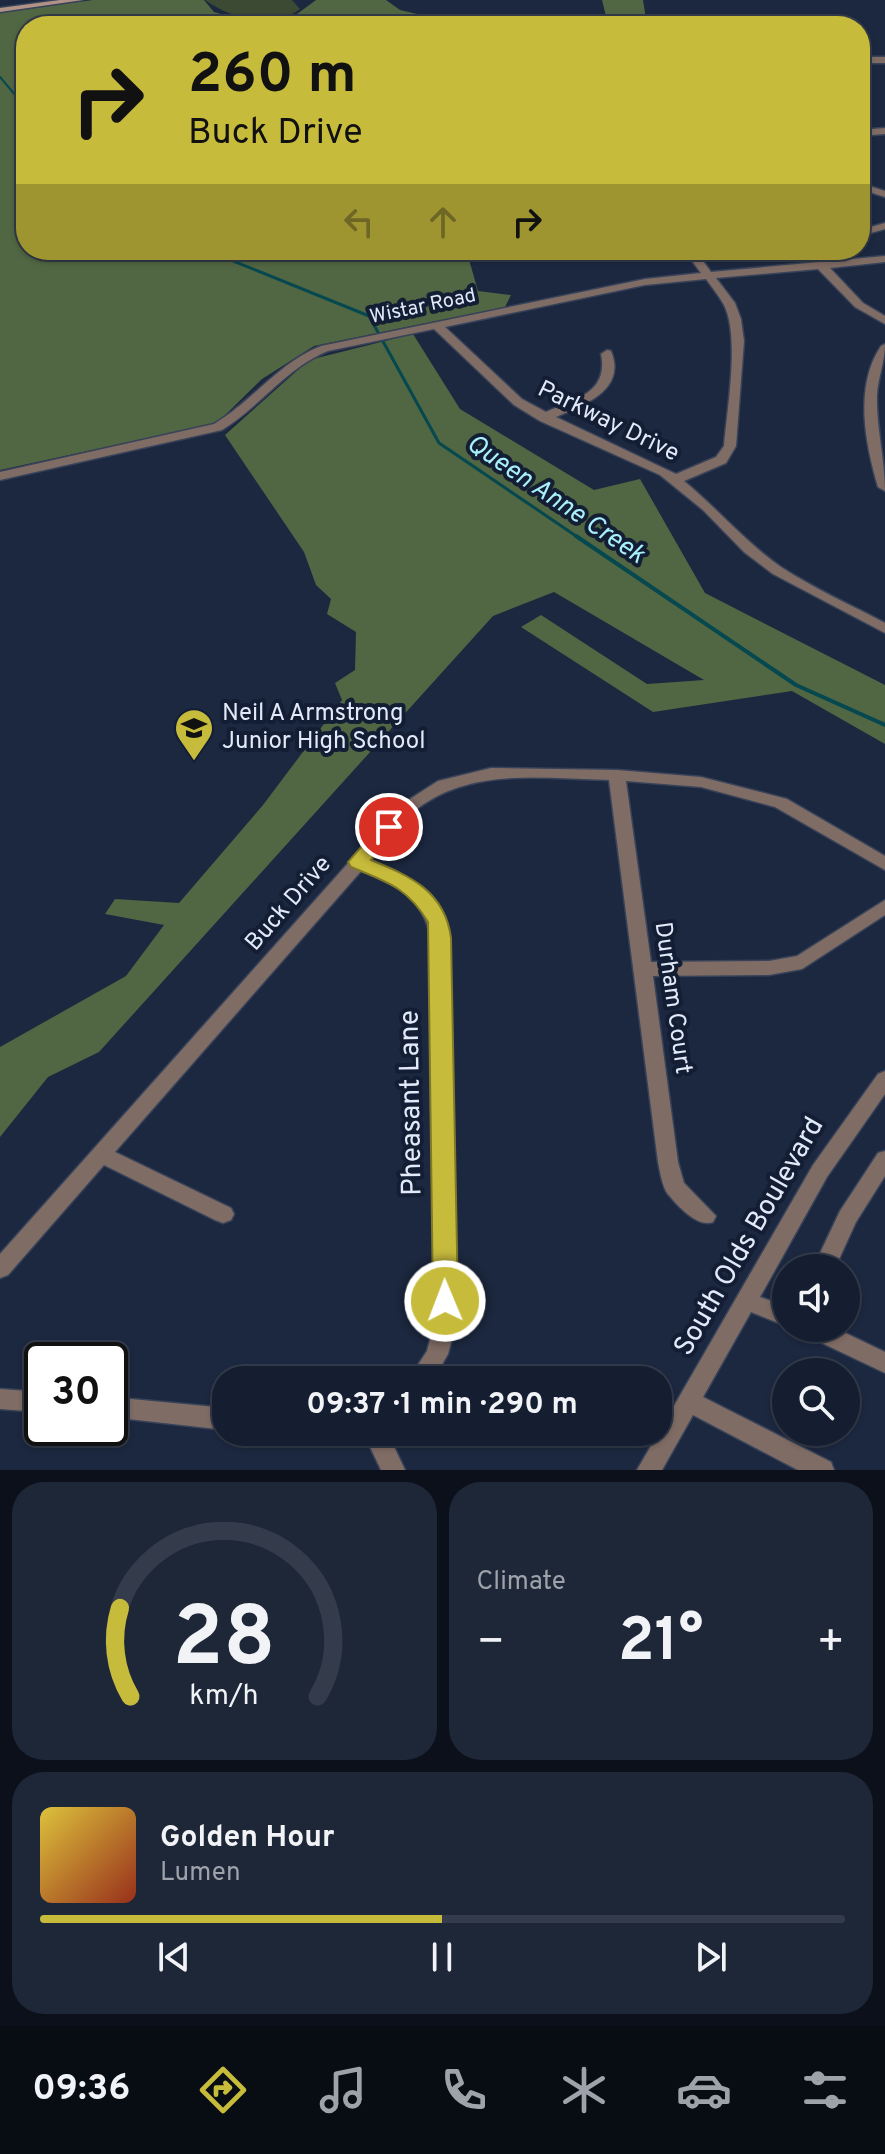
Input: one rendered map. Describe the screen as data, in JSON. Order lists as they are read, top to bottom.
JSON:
{
  "streets": {
    "street": [
      "Wistar Road",
      "Parkway Drive",
      "Buck Drive",
      "Durham Court",
      "Pheasant Lane",
      "South Olds Boulevard"
    ]
  },
  "crossings": [
    ["Wistar Road", "Parkway Drive"],
    ["Buck Drive", "Durham Court"],
    ["Buck Drive", "Pheasant Lane"]
  ],
  "water": ["Queen Anne Creek"],
  "places": {
    "school or university": ["Neil A Armstrong Junior High School"]
  },
  "page": {
    "turn": ["260 m", "Buck Drive"],
    "limit": "30",
    "trip": "09:37 · 1 min · 290 m",
    "tile": "Climate",
    "heat": ["−", "21°", "+"],
    "song": ["Golden Hour", "Lumen"],
    "tabs": "09:36",
    "gauge": ["28", "km/h"]
  }
}
